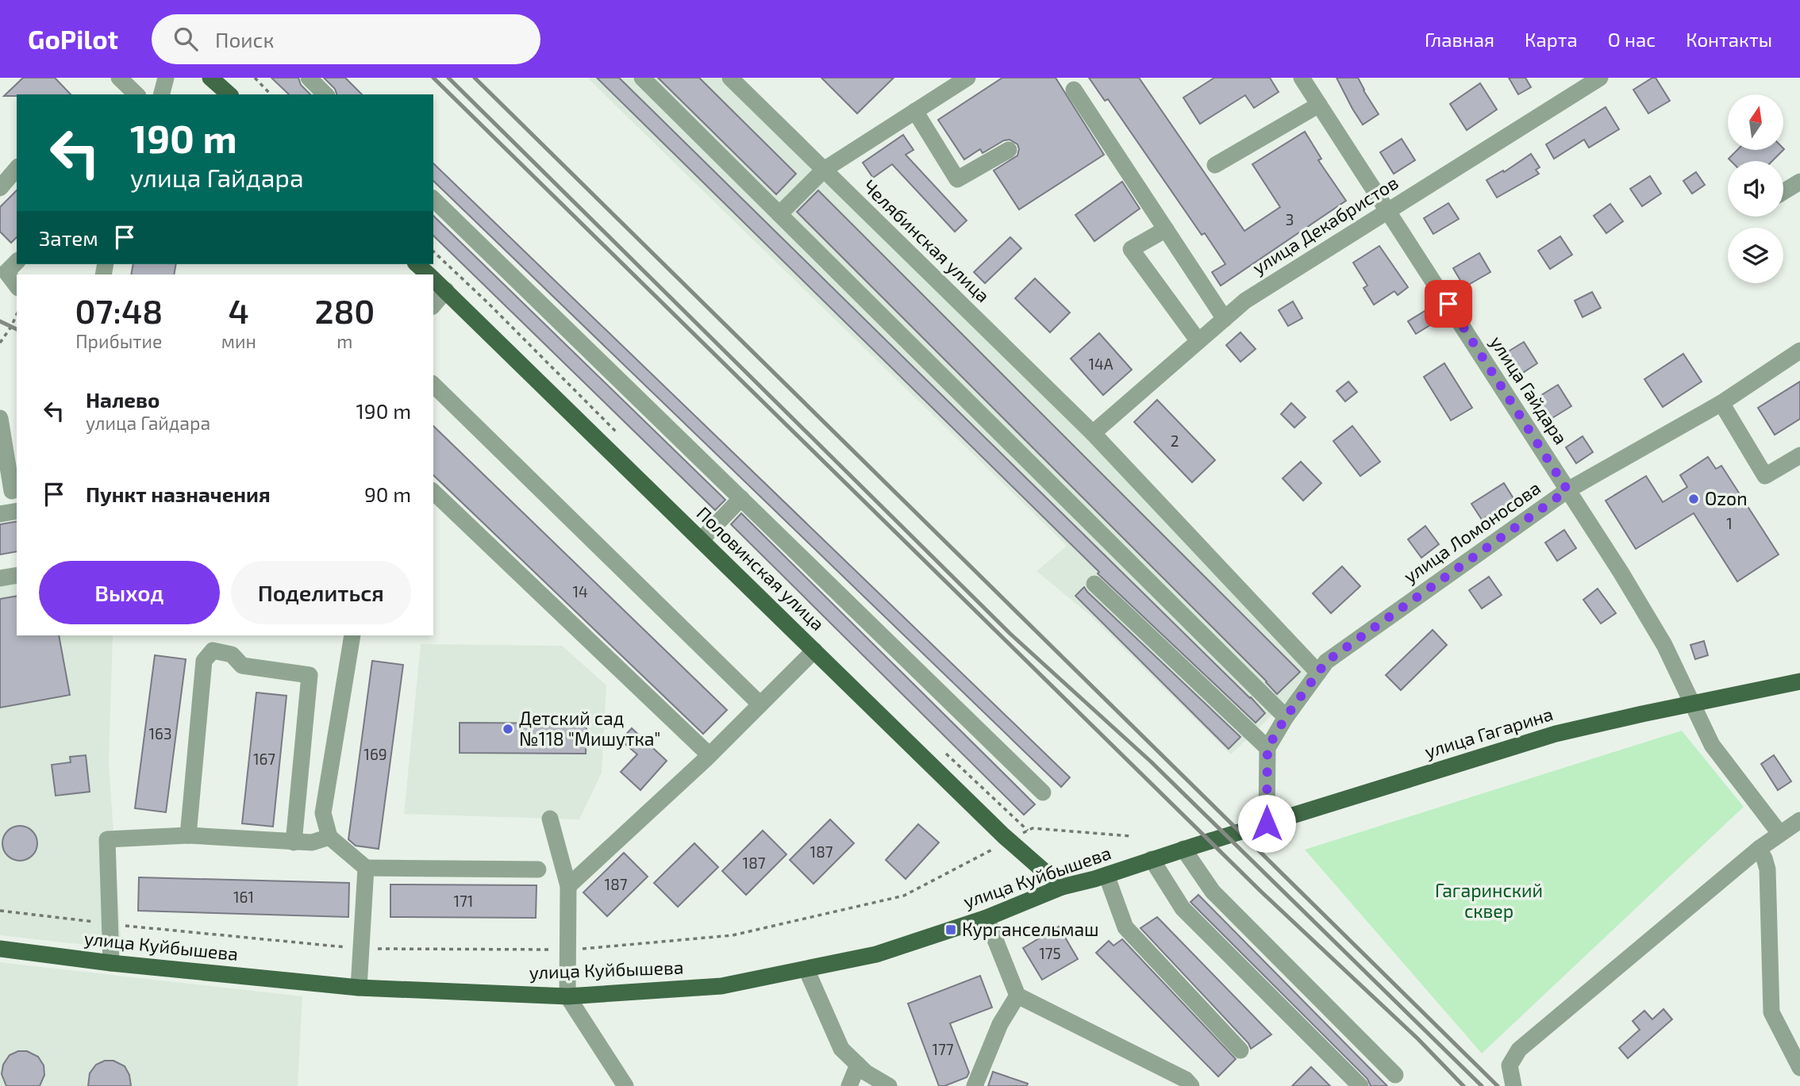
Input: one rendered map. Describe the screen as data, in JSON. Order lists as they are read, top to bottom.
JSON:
{
  "streets": {
    "main road": ["Половинская улица", "улица Гагарина", "улица Куйбышева"],
    "street": [
      "улица Декабристов",
      "Челябинская улица",
      "улица Гайдара",
      "улица Ломоносова"
    ]
  },
  "crossings": [
    ["улица Декабристов", "Челябинская улица"],
    ["улица Декабристов", "улица Гайдара"],
    ["Челябинская улица", "улица Ломоносова"],
    ["улица Гайдара", "улица Ломоносова"],
    ["улица Гайдара", "улица Гагарина"],
    ["улица Ломоносова", "улица Гагарина"],
    ["Половинская улица", "улица Куйбышева"],
    ["улица Гагарина", "улица Куйбышева"]
  ],
  "parks": ["Гагаринский сквер"],
  "places": {
    "other": ["Ozon", "Детский сад №118 \"Мишутка\""],
    "transit": ["Кургансельмаш"]
  },
  "house_numbers": [
    "3",
    "14А",
    "2",
    "1",
    "14",
    "163",
    "169",
    "167",
    "187",
    "187",
    "187",
    "161",
    "171",
    "175",
    "177"
  ],
  "north": "top",
  "page": {
    "header": "GoPilot",
    "search": "Поиск",
    "nav": [
      "Главная",
      "Карта",
      "О нас",
      "Контакты"
    ],
    "turn": ["190 m", "улица Гайдара"],
    "then": "Затем",
    "eta": [
      "07:48",
      "Прибытие",
      "4",
      "мин",
      "280",
      "m"
    ],
    "list": [
      {
        "name": "Налево",
        "note": "улица Гайдара",
        "value": "190 m"
      },
      {
        "name": "Пункт назначения",
        "value": "90 m"
      }
    ],
    "buttons": ["Выход", "Поделиться"]
  }
}
